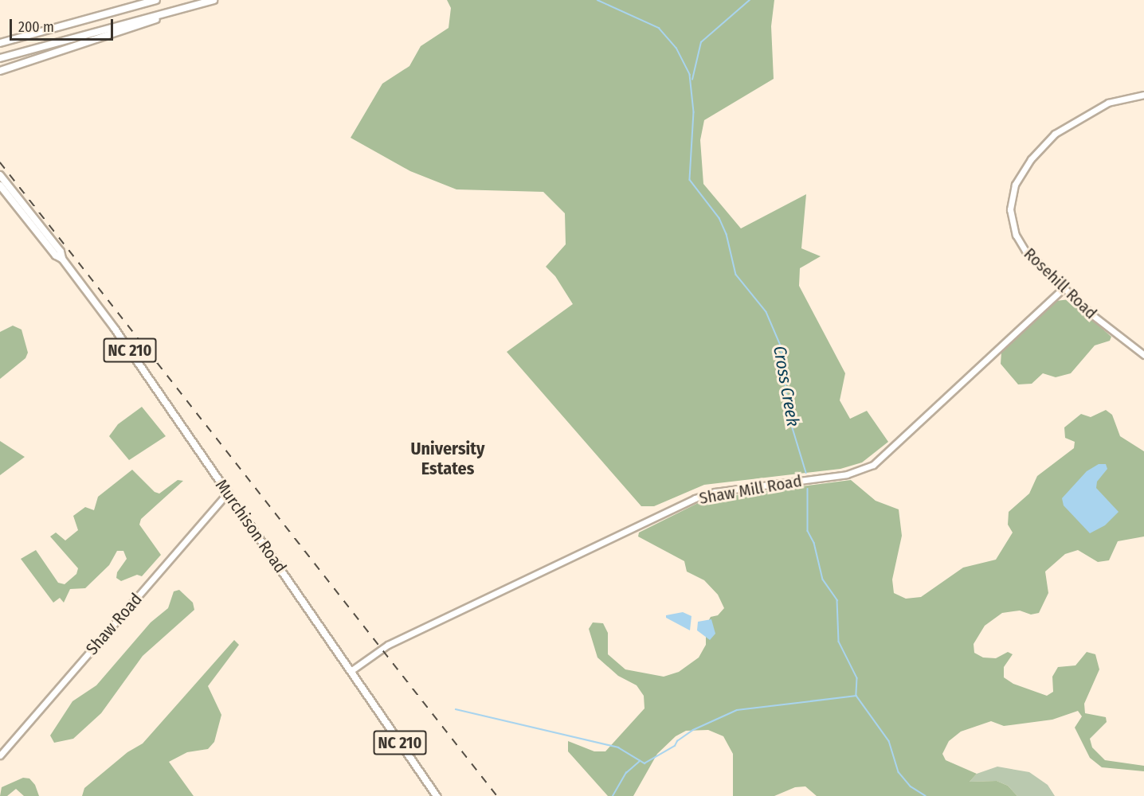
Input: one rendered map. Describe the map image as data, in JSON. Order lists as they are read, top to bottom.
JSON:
{
  "streets": {
    "main road": [
      "Rosehill Road",
      "NC 210",
      "Shaw Mill Road",
      "Murchison Road",
      "Shaw Road"
    ]
  },
  "crossings": [
    ["Rosehill Road", "Shaw Mill Road"],
    ["Shaw Mill Road", "Murchison Road"],
    ["Murchison Road", "Shaw Road"]
  ],
  "districts": ["University Estates"],
  "water": ["Cross Creek"],
  "scale_bar": "200 m"
}
